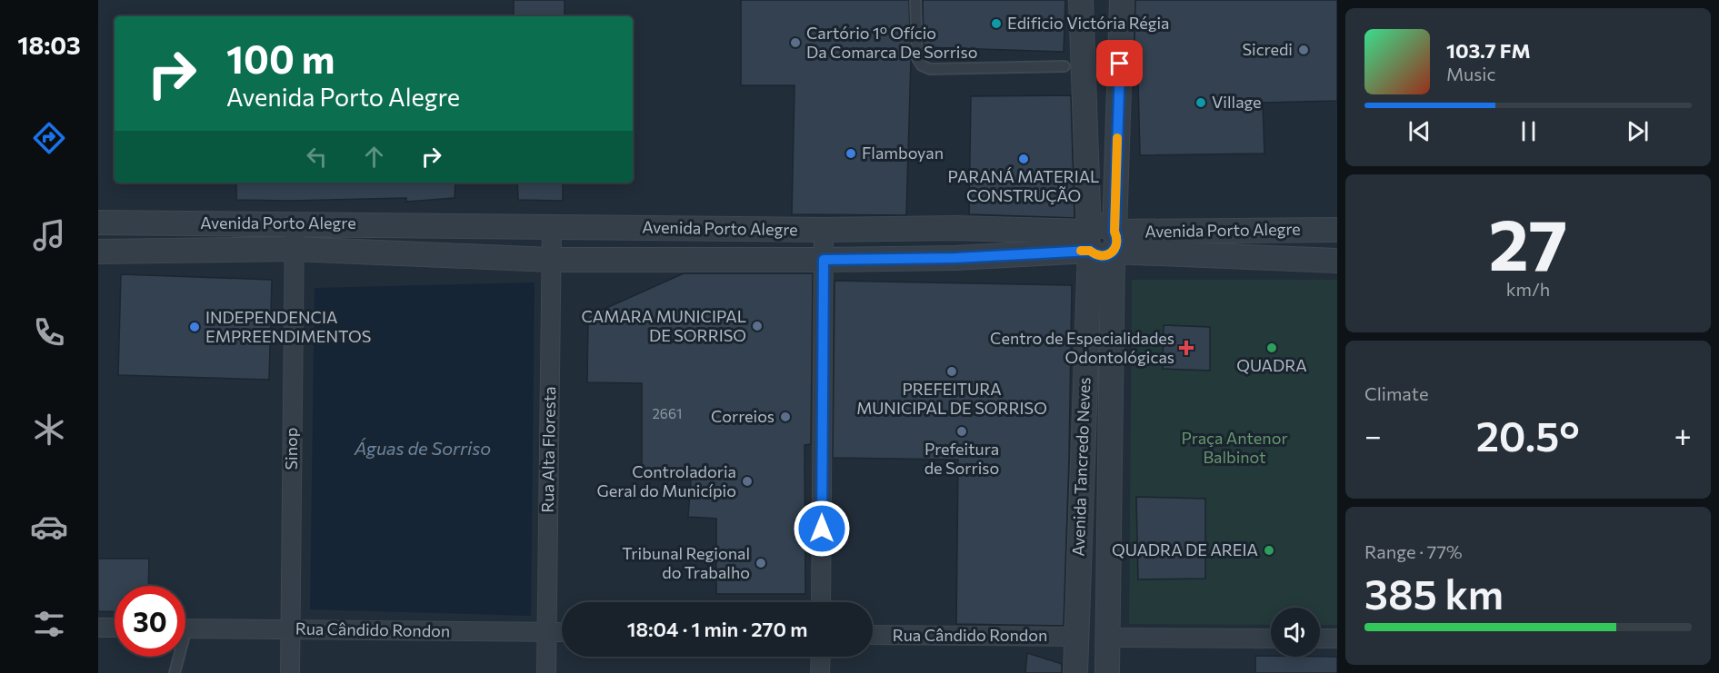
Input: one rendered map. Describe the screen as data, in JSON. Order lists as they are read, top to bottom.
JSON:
{
  "streets": {
    "street": [
      "Avenida Porto Alegre",
      "Sinop",
      "Rua Alta Floresta",
      "Avenida Tancredo Neves",
      "Rua Cândido Rondon"
    ]
  },
  "crossings": [
    ["Avenida Porto Alegre", "Sinop"],
    ["Avenida Porto Alegre", "Rua Alta Floresta"],
    ["Avenida Porto Alegre", "Avenida Tancredo Neves"],
    ["Sinop", "Rua Cândido Rondon"],
    ["Rua Alta Floresta", "Rua Cândido Rondon"],
    ["Avenida Tancredo Neves", "Rua Cândido Rondon"]
  ],
  "water": ["Águas de Sorriso"],
  "parks": ["Praça Antenor Balbinot"],
  "places": {
    "other": [
      "Edificio Victória Régia",
      "Cartório 1º Ofício Da Comarca De Sorriso",
      "Sicredi",
      "Village",
      "Flamboyan",
      "PARANÁ MATERIAL CONSTRUÇÃO",
      "CAMARA MUNICIPAL DE SORRISO",
      "INDEPENDENCIA EMPREENDIMENTOS",
      "QUADRA",
      "PREFEITURA MUNICIPAL DE SORRISO",
      "Correios",
      "Prefeitura de Sorriso",
      "Controladoria Geral do Município",
      "QUADRA DE AREIA",
      "Tribunal Regional do Trabalho"
    ],
    "health": ["Centro de Especialidades Odontológicas"]
  },
  "house_numbers": ["2661"],
  "page": {
    "tabs": "18:03",
    "turn": ["100 m", "Avenida Porto Alegre"],
    "song": ["103.7 FM", "Music"],
    "tile": [
      ["27", "km/h"],
      "Climate",
      ["Range · 77%", "385 km"]
    ],
    "heat": ["−", "20.5°", "+"],
    "limit": "30",
    "trip": "18:04 · 1 min · 270 m"
  }
}
